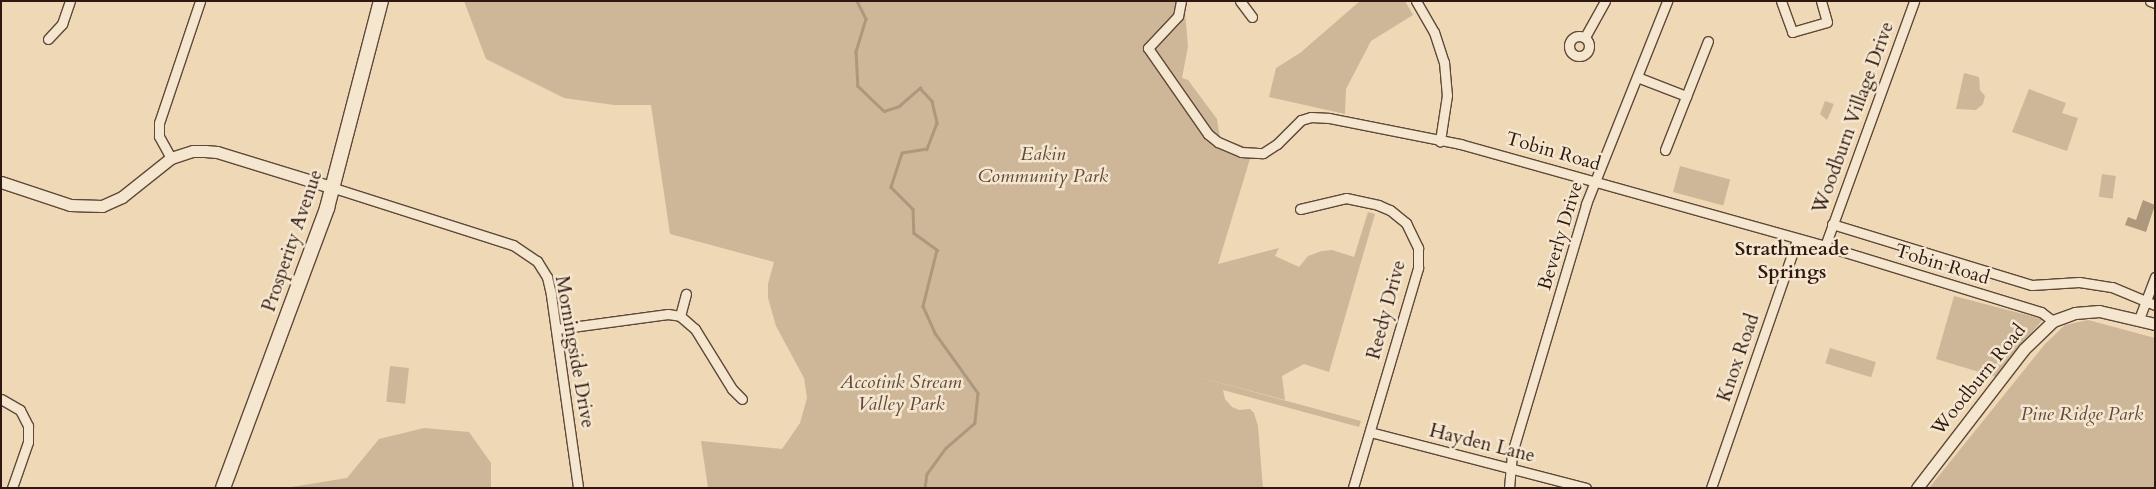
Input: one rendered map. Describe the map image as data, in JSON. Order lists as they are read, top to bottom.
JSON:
{
  "streets": {
    "main road": ["Prosperity Avenue"],
    "street": [
      "Woodburn Village Drive",
      "Tobin Road",
      "Beverly Drive",
      "Reedy Drive",
      "Morningside Drive",
      "Knox Road",
      "Woodburn Road",
      "Hayden Lane"
    ]
  },
  "crossings": [
    ["Woodburn Village Drive", "Tobin Road"],
    ["Tobin Road", "Beverly Drive"],
    ["Tobin Road", "Knox Road"],
    ["Tobin Road", "Woodburn Road"],
    ["Beverly Drive", "Hayden Lane"],
    ["Prosperity Avenue", "Morningside Drive"],
    ["Reedy Drive", "Hayden Lane"]
  ],
  "districts": ["Strathmeade Springs"],
  "parks": ["Eakin Community Park", "Accotink Stream Valley Park", "Pine Ridge Park"]
}
